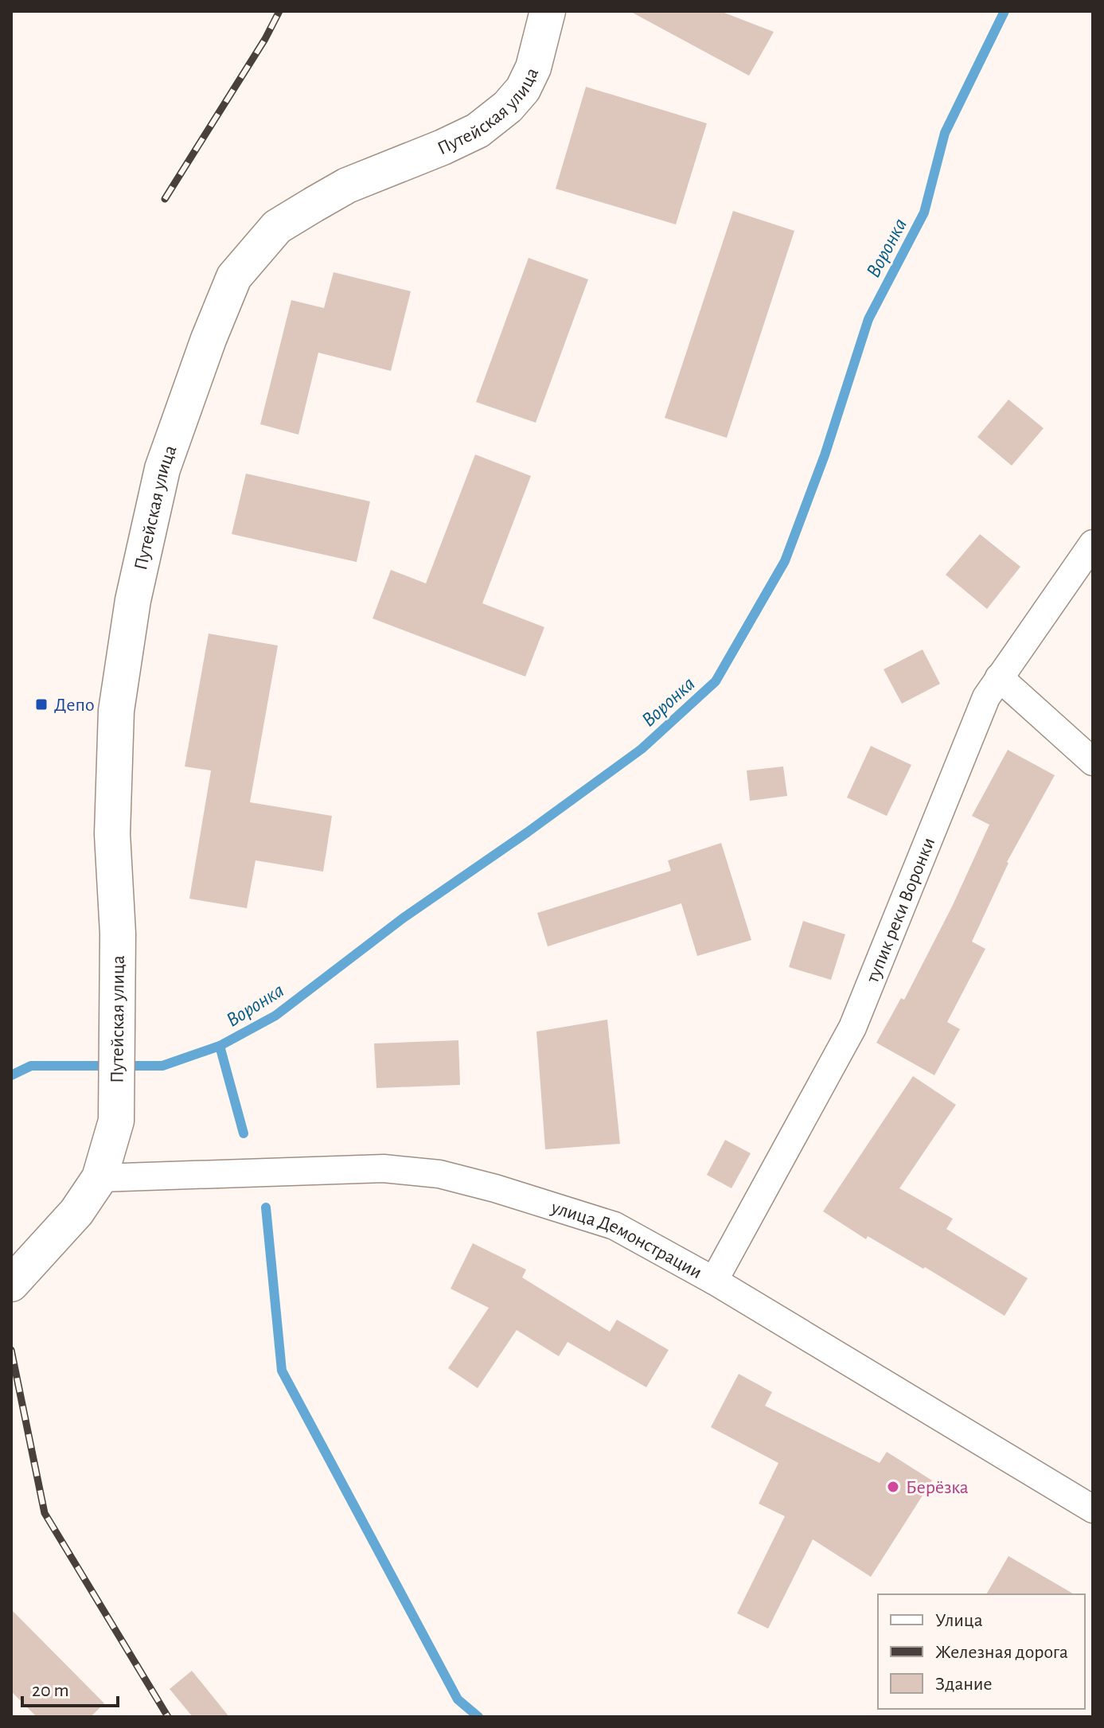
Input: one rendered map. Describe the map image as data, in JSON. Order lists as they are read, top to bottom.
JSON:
{
  "streets": {
    "street": ["Путейская улица", "тупик реки Воронки", "улица Демонстрации"]
  },
  "crossings": [
    ["Путейская улица", "улица Демонстрации"],
    ["тупик реки Воронки", "улица Демонстрации"]
  ],
  "water": ["Воронка"],
  "places": {
    "transit": ["Депо"],
    "other": ["Берёзка"]
  },
  "legend": ["Улица", "Железная дорога", "Здание"],
  "scale_bar": "20 m"
}
